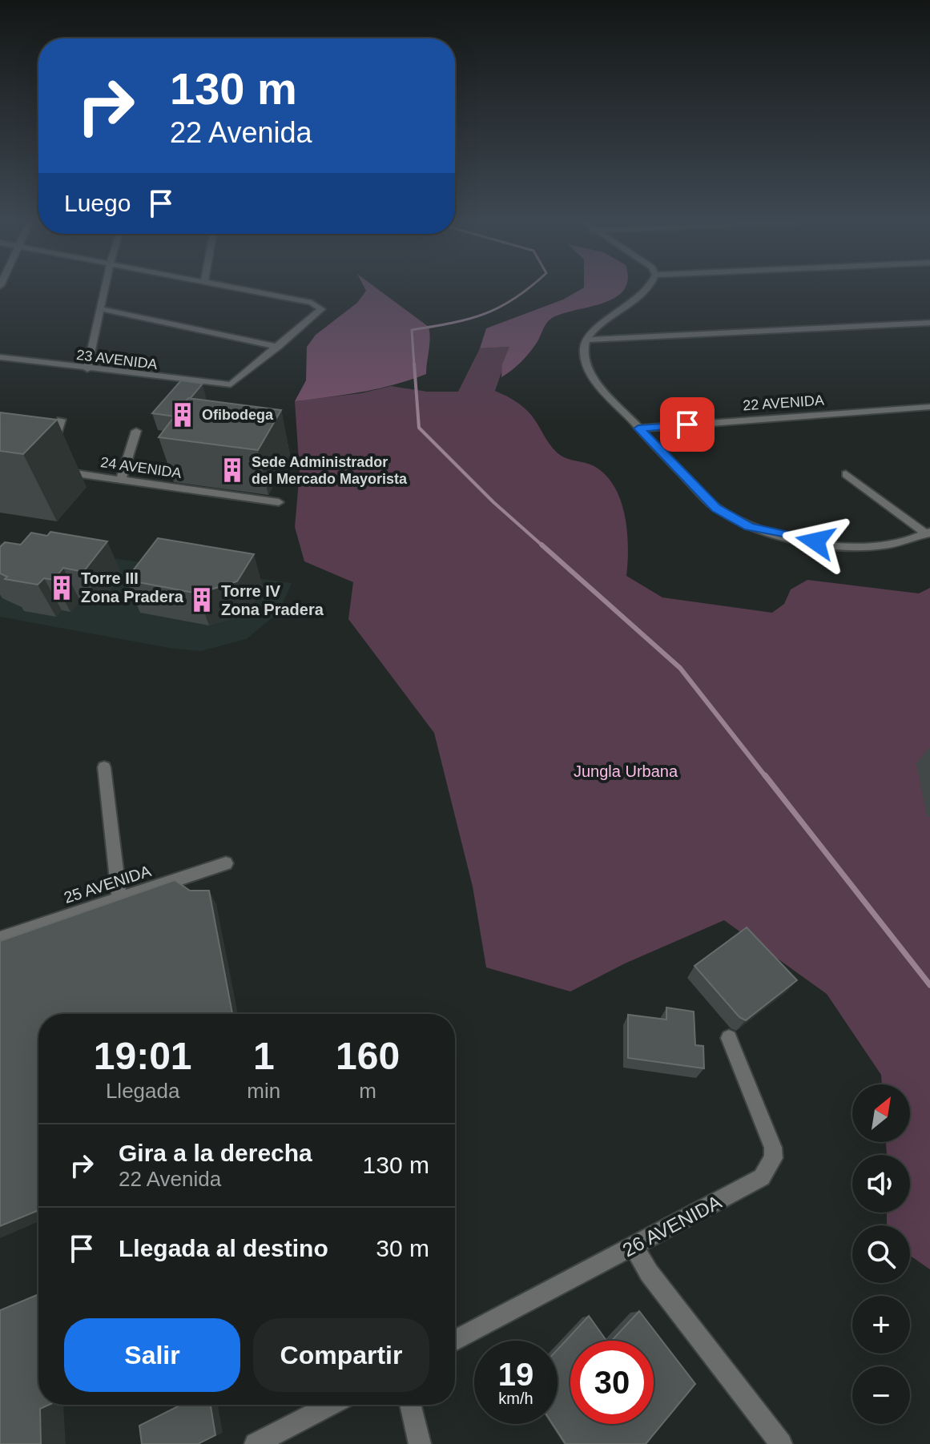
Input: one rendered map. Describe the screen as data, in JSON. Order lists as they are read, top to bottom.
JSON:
{
  "streets": {
    "street": [
      "23 AVENIDA",
      "22 AVENIDA",
      "24 AVENIDA",
      "25 AVENIDA",
      "26 AVENIDA"
    ]
  },
  "parks": ["Jungla Urbana"],
  "places": {
    "building": [
      "Ofibodega",
      "Sede Administrador del Mercado Mayorista",
      "Torre III Zona Pradera",
      "Torre IV Zona Pradera"
    ]
  },
  "north": "top right",
  "page": {
    "turn": ["130 m", "22 Avenida"],
    "then": "Luego",
    "eta": [
      "19:01",
      "Llegada",
      "1",
      "min",
      "160",
      "m"
    ],
    "map_buttons": ["+", "−"],
    "list": [
      {
        "name": "Gira a la derecha",
        "note": "22 Avenida",
        "value": "130 m"
      },
      {
        "name": "Llegada al destino",
        "value": "30 m"
      }
    ],
    "buttons": ["Salir", "Compartir"],
    "speed": "19 km/h",
    "limit": "30"
  }
}
